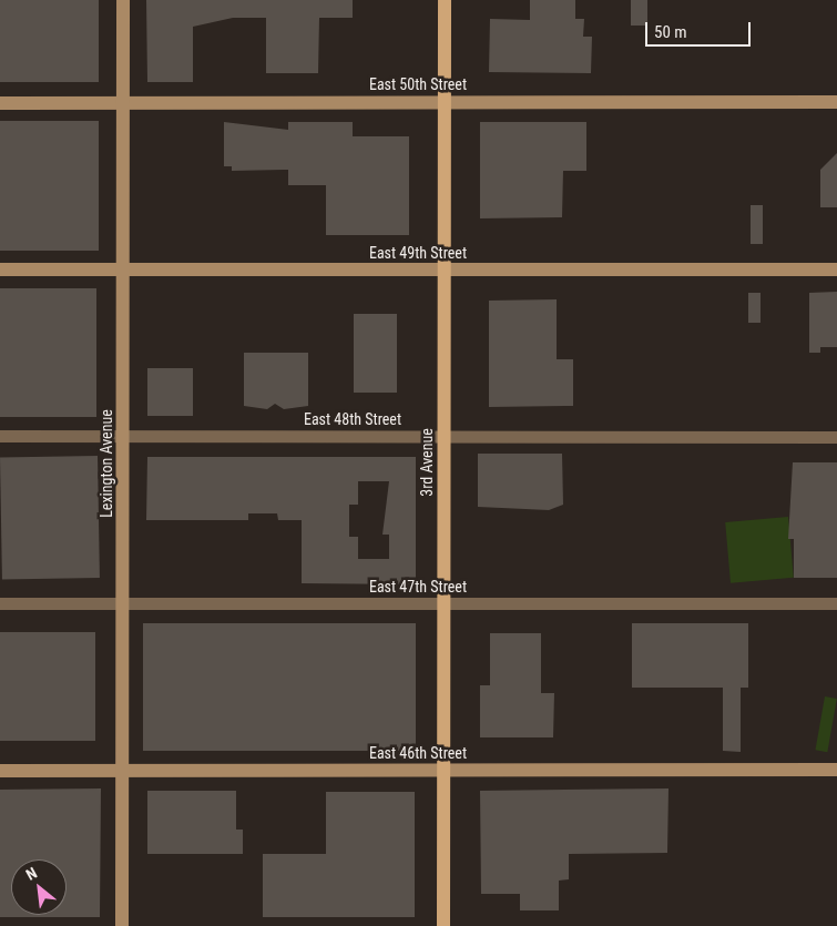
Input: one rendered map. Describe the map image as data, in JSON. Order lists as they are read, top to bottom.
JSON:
{
  "streets": {
    "main road": [
      "East 50th Street",
      "East 49th Street",
      "3rd Avenue",
      "Lexington Avenue",
      "East 46th Street"
    ],
    "street": ["East 48th Street", "East 47th Street"]
  },
  "crossings": [
    ["East 50th Street", "3rd Avenue"],
    ["East 50th Street", "Lexington Avenue"],
    ["East 49th Street", "3rd Avenue"],
    ["East 49th Street", "Lexington Avenue"],
    ["East 48th Street", "3rd Avenue"],
    ["East 48th Street", "Lexington Avenue"],
    ["3rd Avenue", "East 47th Street"],
    ["3rd Avenue", "East 46th Street"],
    ["Lexington Avenue", "East 47th Street"],
    ["Lexington Avenue", "East 46th Street"]
  ],
  "scale_bar": "50 m",
  "north": "top left"
}
